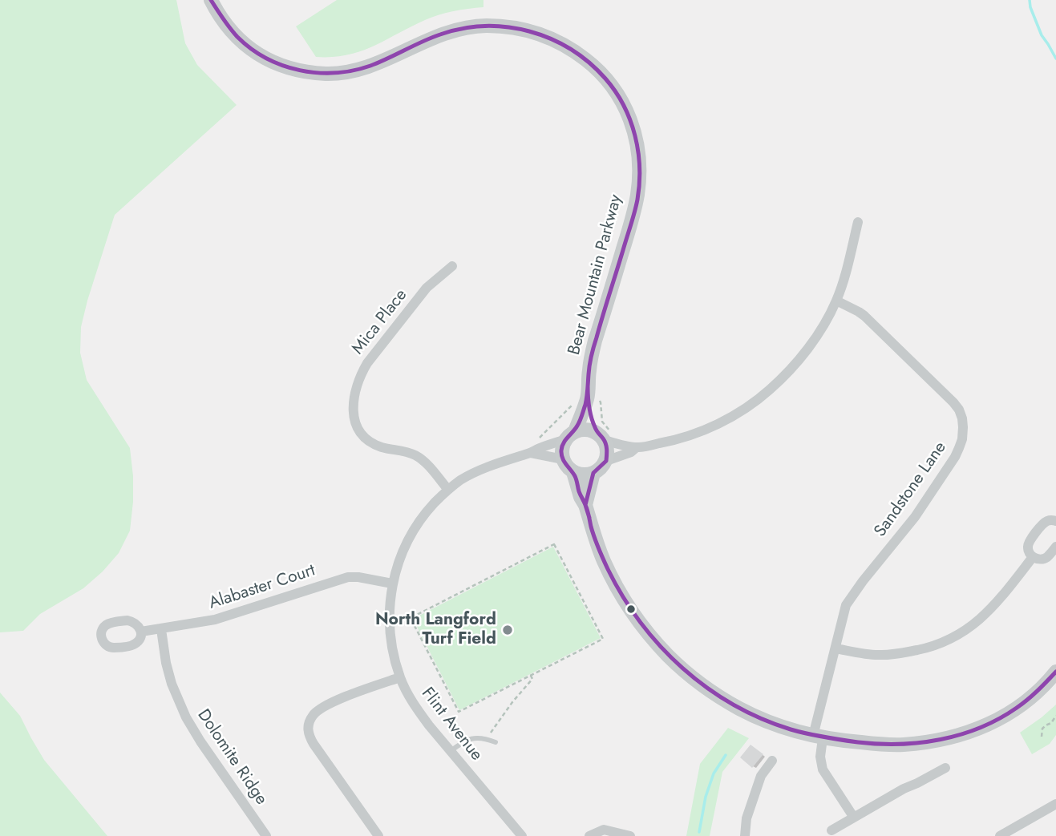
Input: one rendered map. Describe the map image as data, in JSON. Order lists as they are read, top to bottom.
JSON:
{
  "streets": {
    "street": [
      "Bear Mountain Parkway",
      "Mica Place",
      "Sandstone Lane",
      "Alabaster Court",
      "Flint Avenue",
      "Dolomite Ridge"
    ]
  },
  "crossings": [
    ["Bear Mountain Parkway", "Flint Avenue"],
    ["Mica Place", "Flint Avenue"],
    ["Alabaster Court", "Flint Avenue"],
    ["Alabaster Court", "Dolomite Ridge"]
  ],
  "places": ["North Langford Turf Field"]
}
